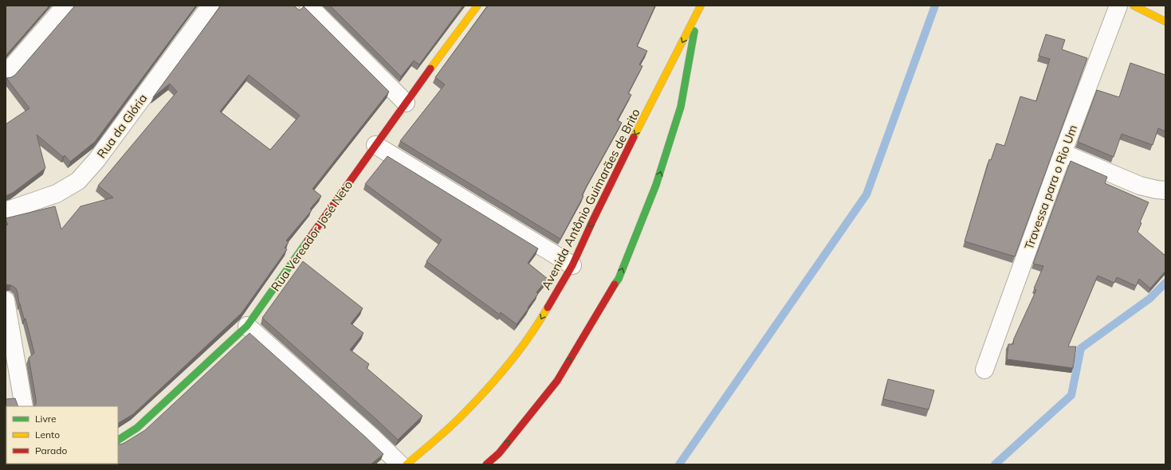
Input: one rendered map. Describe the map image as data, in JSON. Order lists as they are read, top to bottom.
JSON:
{
  "streets": {
    "main road": ["Avenida Antônio Guimarães de Brito", "Rua Vereador José Neto"],
    "street": ["Rua da Glória", "Travessa para o Rio Um"]
  },
  "legend": ["Livre", "Lento", "Parado"]
}
